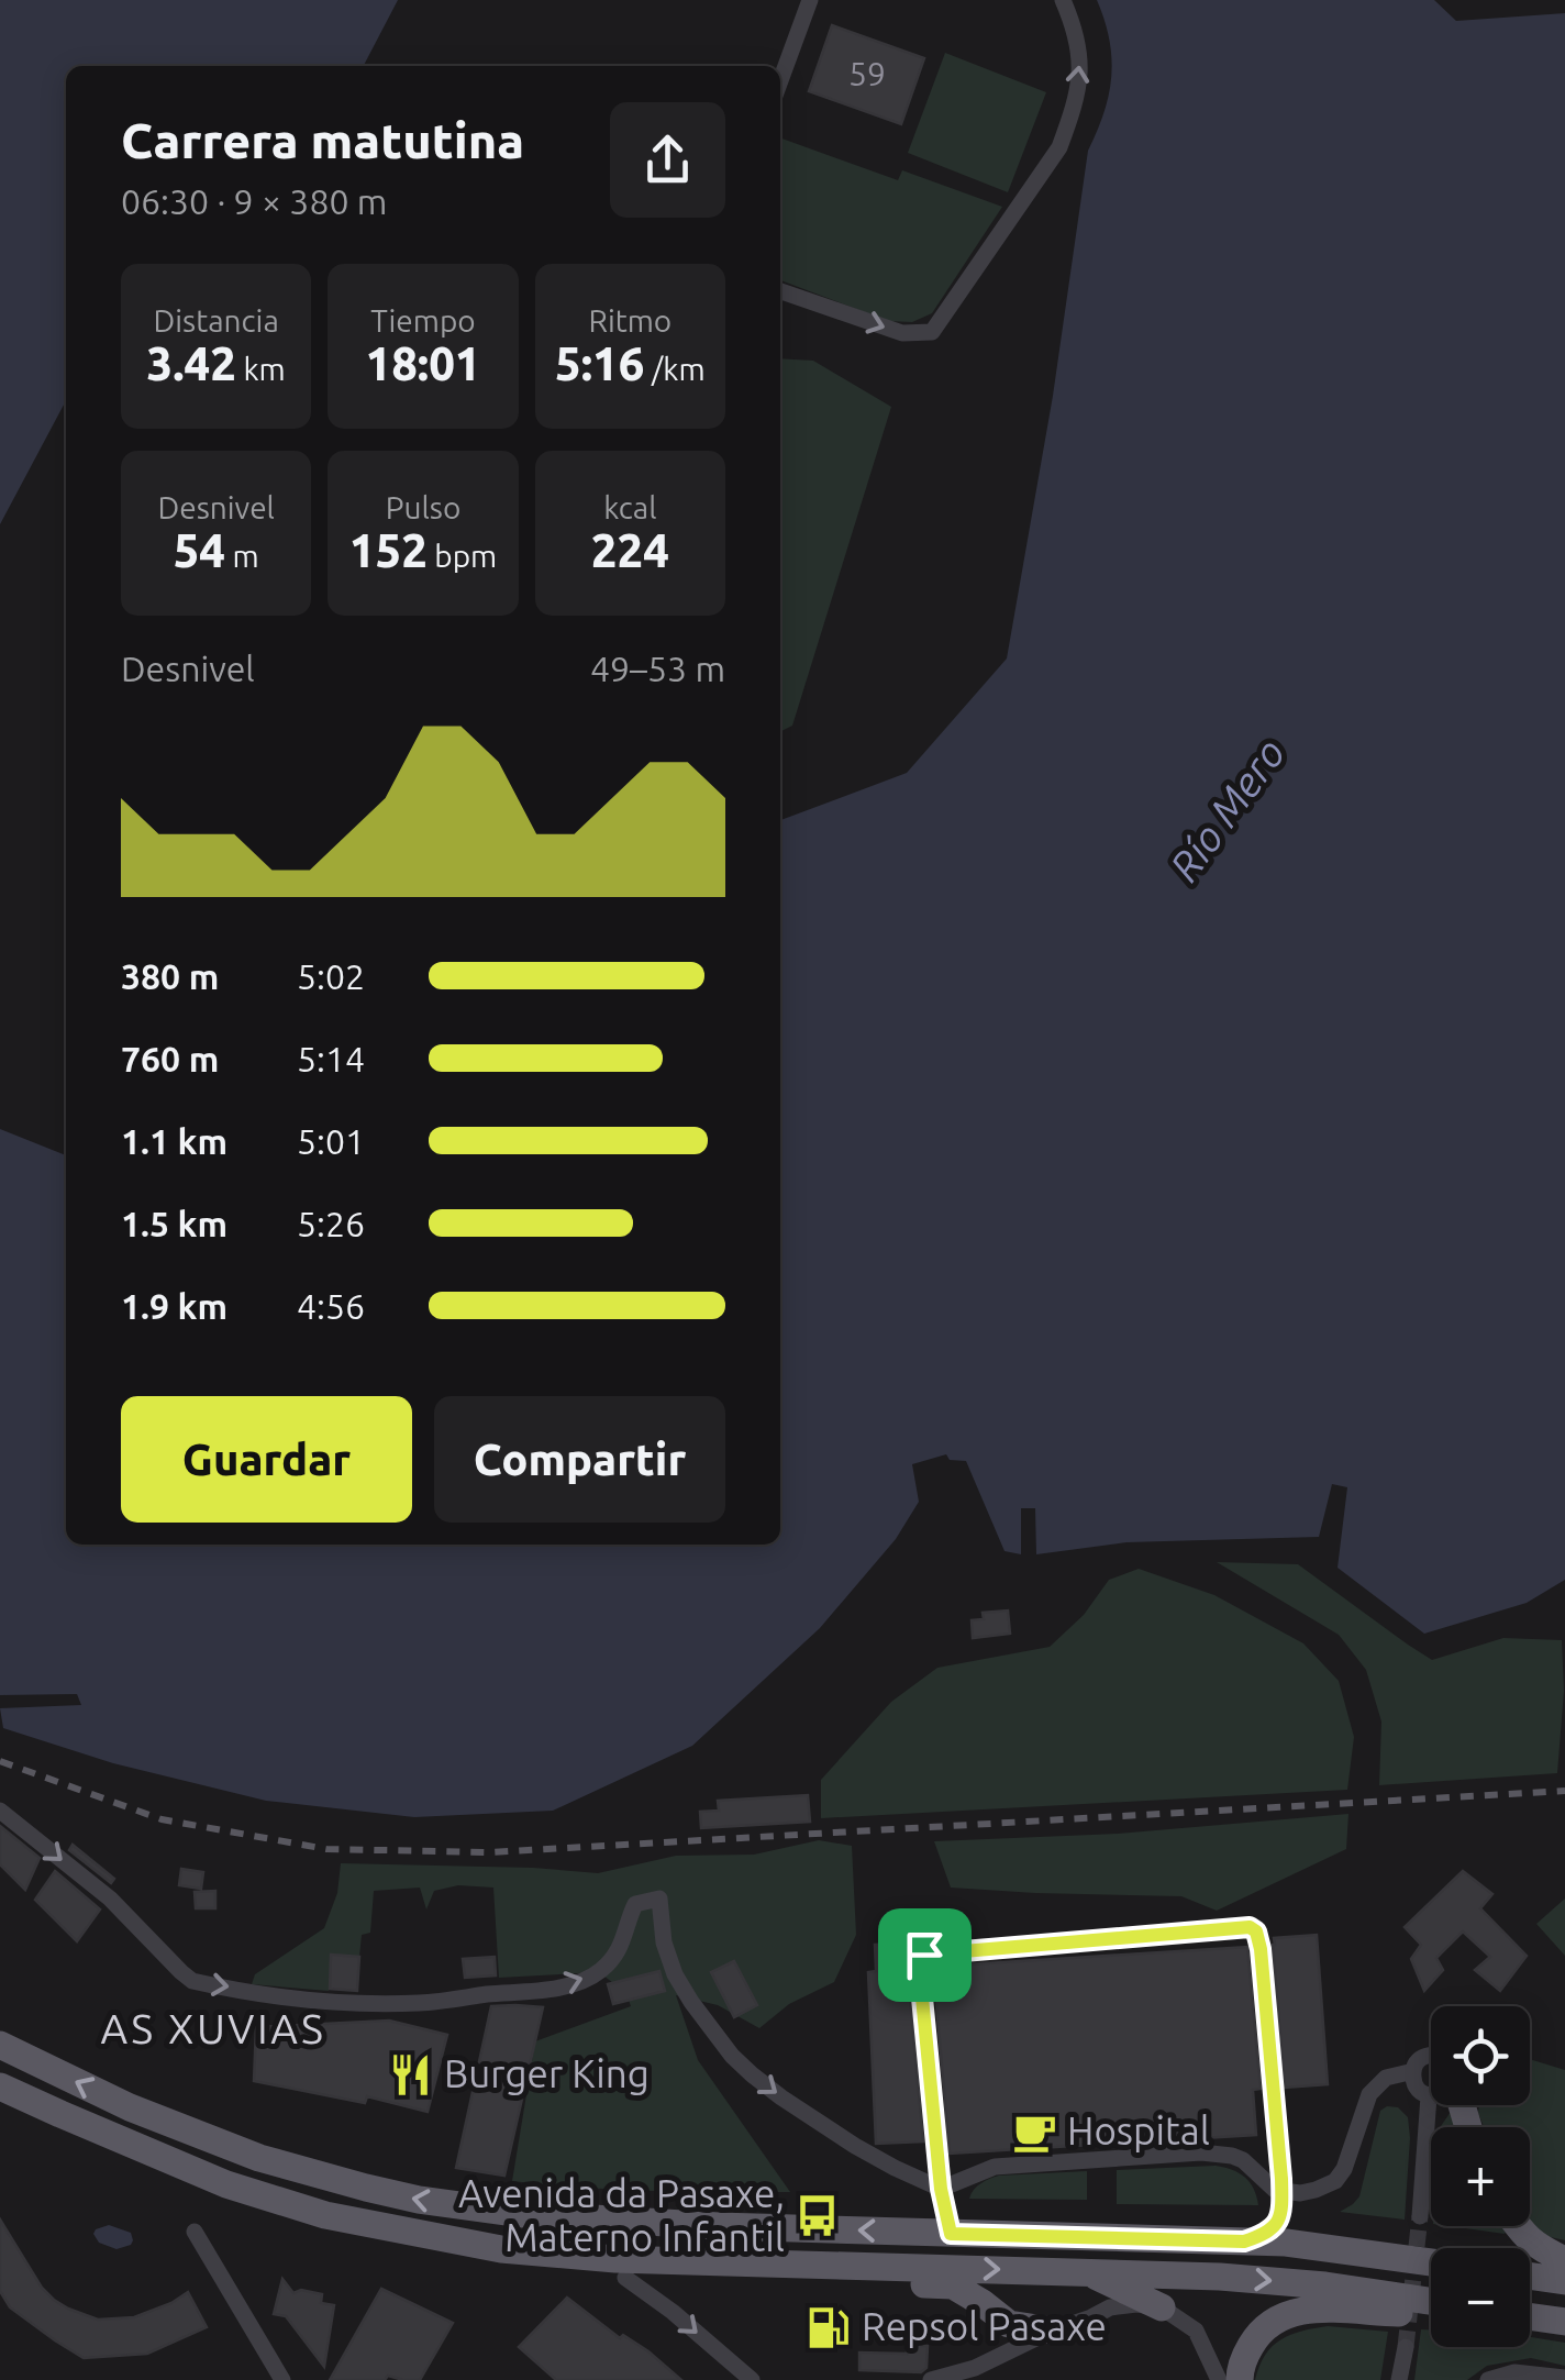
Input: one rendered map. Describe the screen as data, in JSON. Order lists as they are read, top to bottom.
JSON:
{
  "districts": ["AS XUVIAS"],
  "water": ["Río Mero"],
  "places": {
    "restaurant": ["Burger King"],
    "cafe": ["Hospital"],
    "bus stop": ["Avenida da Pasaxe, Materno Infantil"],
    "fuel station": ["Repsol Pasaxe"]
  },
  "house_numbers": ["59"],
  "page": {
    "heading": ["Carrera matutina", "06:30 · 9 × 380 m"],
    "stats": [
      ["Distancia", "3.42 km"],
      ["Tiempo", "18:01"],
      ["Ritmo", "5:16 /km"],
      ["Desnivel", "54 m"],
      ["Pulso", "152 bpm"],
      ["kcal", "224"]
    ],
    "chart": ["Desnivel", "49–53 m"],
    "list": [
      {
        "name": "380 m",
        "note": "5:02"
      },
      {
        "name": "760 m",
        "note": "5:14"
      },
      {
        "name": "1.1 km",
        "note": "5:01"
      },
      {
        "name": "1.5 km",
        "note": "5:26"
      },
      {
        "name": "1.9 km",
        "note": "4:56"
      }
    ],
    "buttons": ["Guardar", "Compartir"],
    "map_buttons": ["+", "−"]
  }
}
